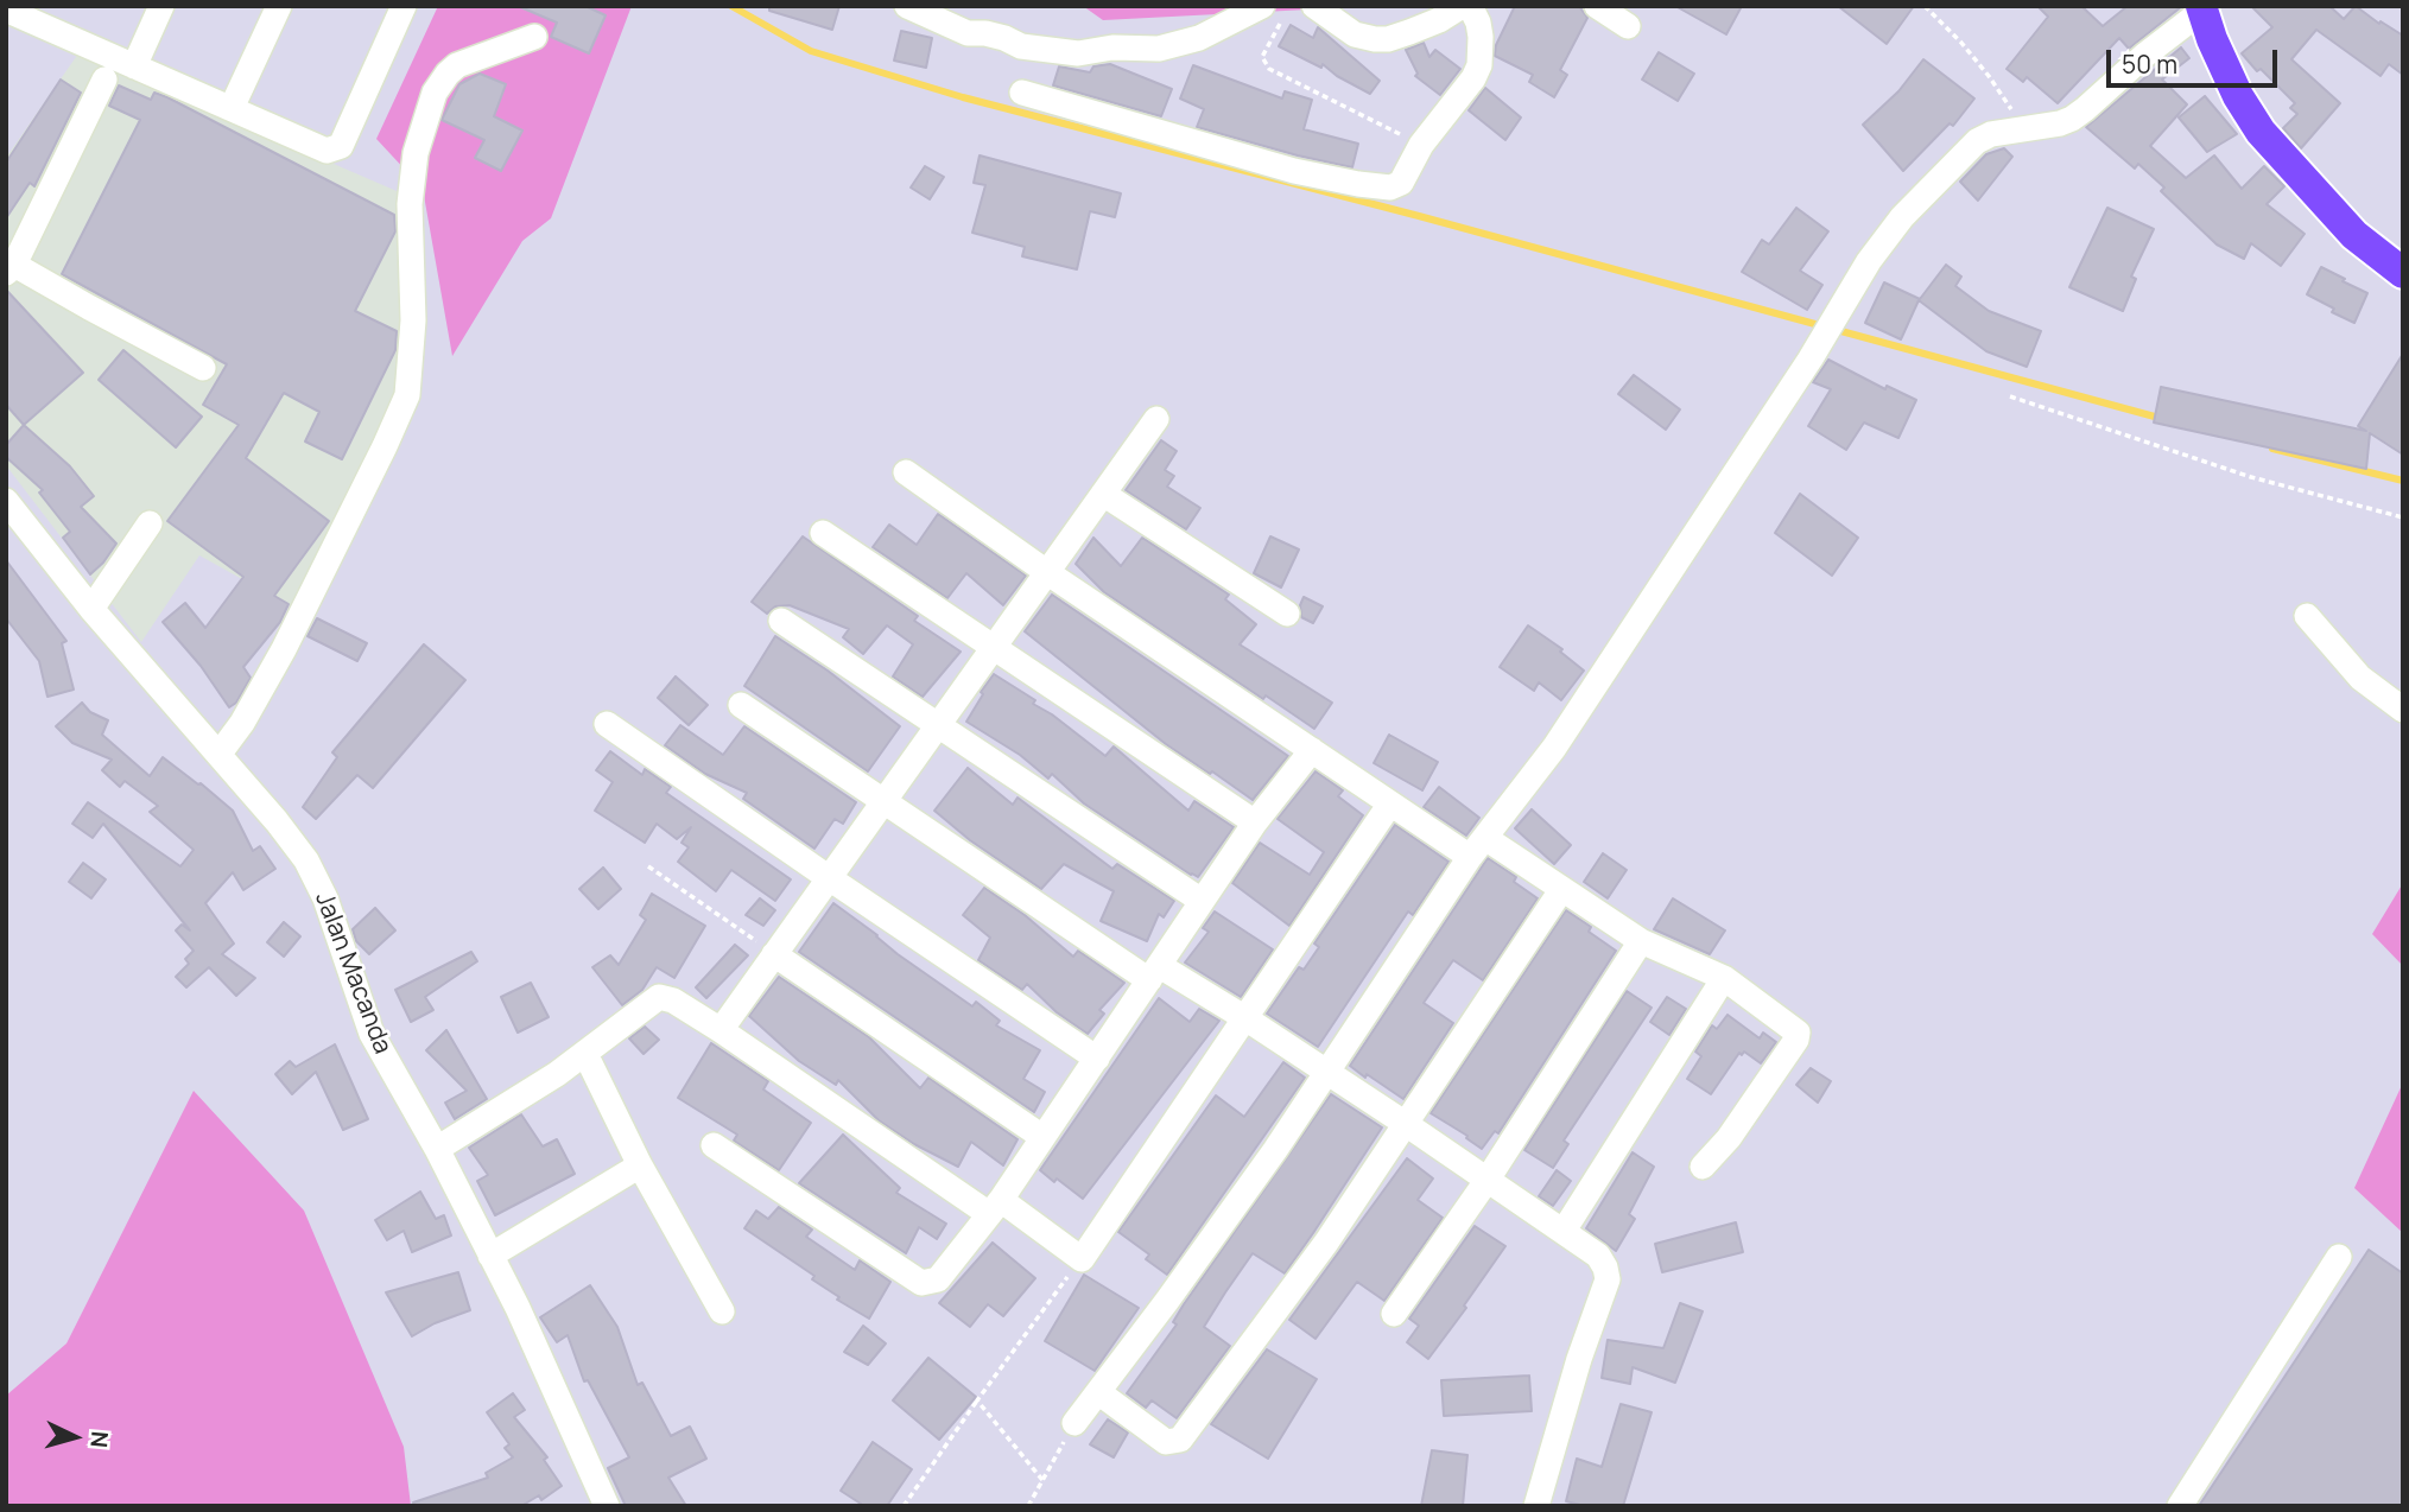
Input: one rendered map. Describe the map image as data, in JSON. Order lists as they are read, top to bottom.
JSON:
{
  "streets": {
    "street": ["Jalan Macanda"]
  },
  "scale_bar": "50 m",
  "north": "right"
}
